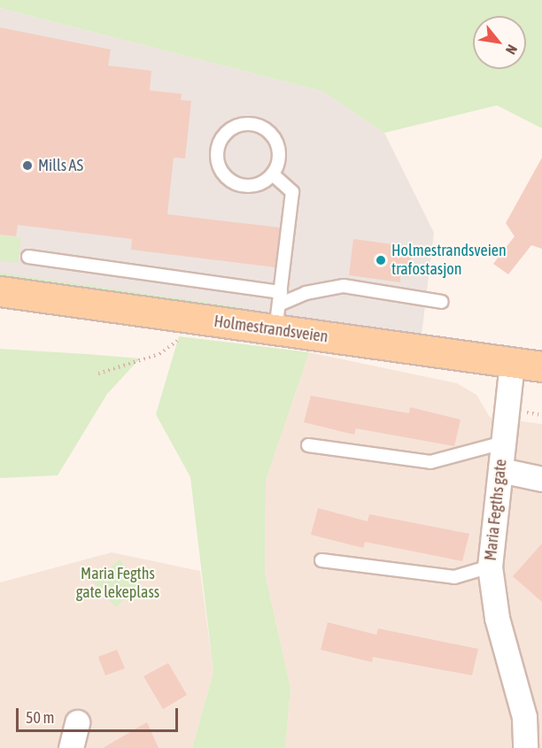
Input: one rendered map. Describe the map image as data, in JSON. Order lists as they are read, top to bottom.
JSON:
{
  "streets": {
    "main road": ["Holmestrandsveien"],
    "street": ["Maria Fegths gate"]
  },
  "crossings": [
    ["Holmestrandsveien", "Maria Fegths gate"]
  ],
  "parks": ["Maria Fegths gate lekeplass"],
  "places": ["Mills AS", "Holmestrandsveien trafostasjon"],
  "scale_bar": "50 m",
  "north": "bottom right"
}
